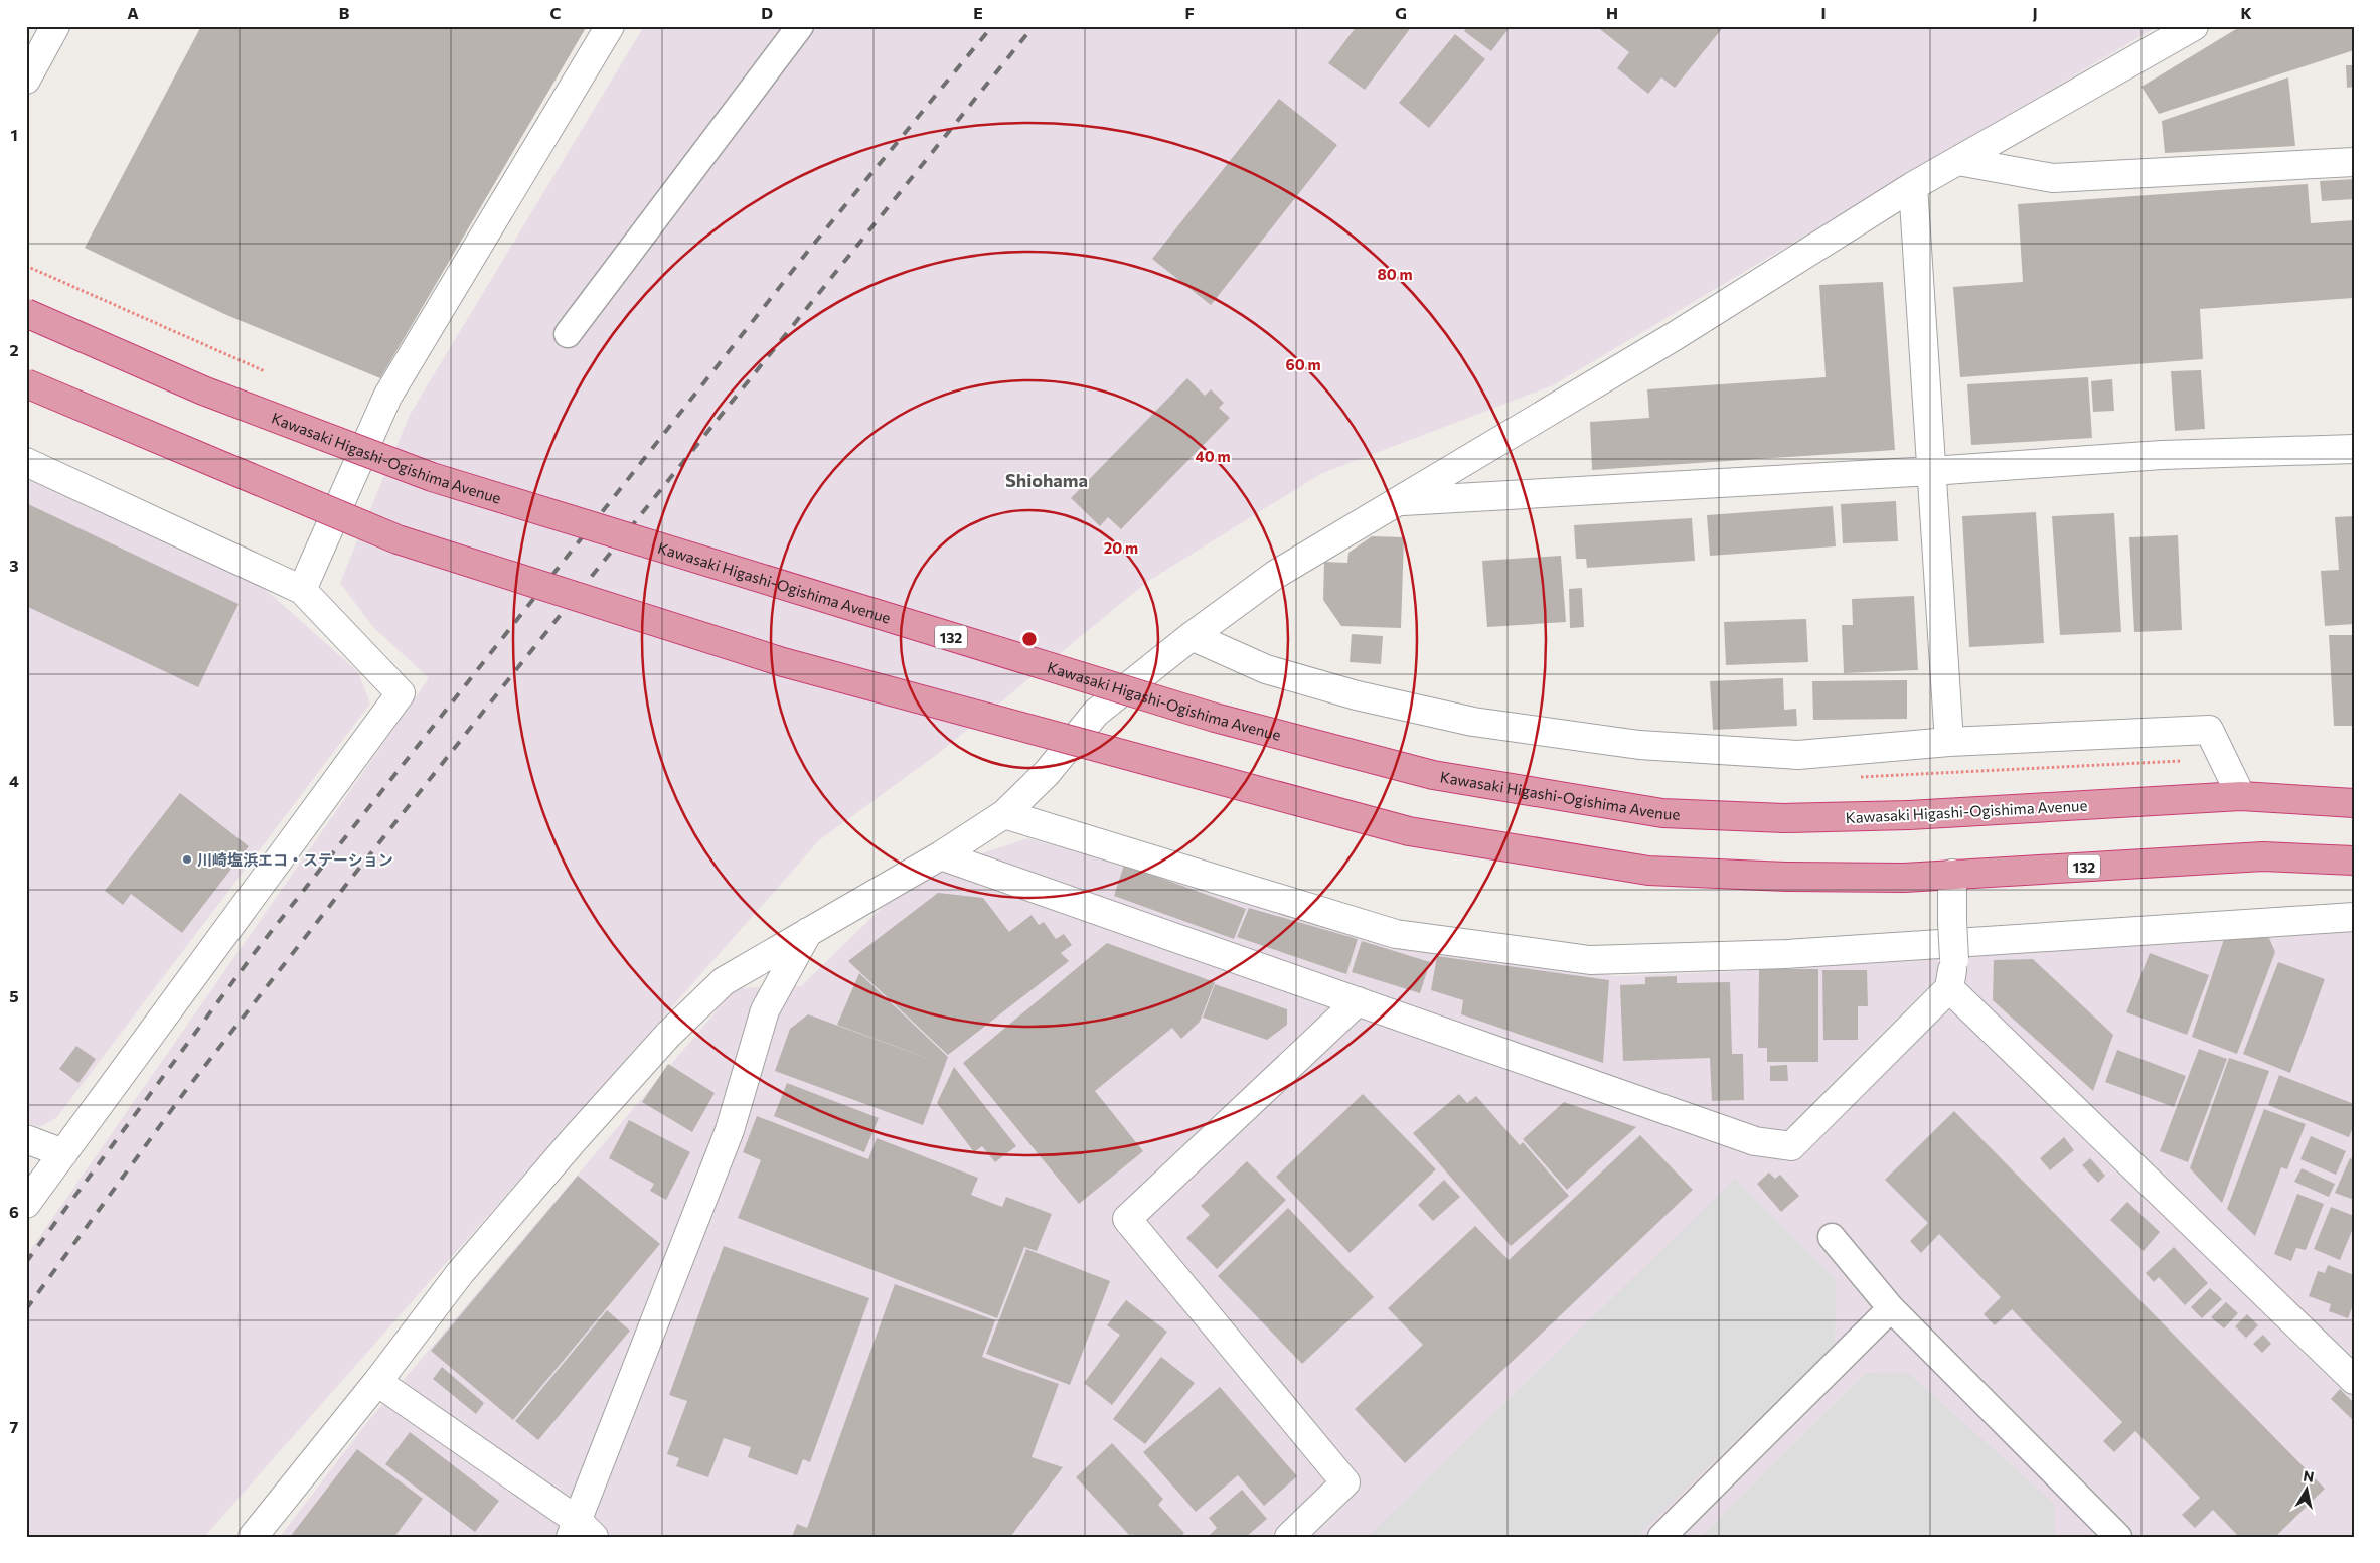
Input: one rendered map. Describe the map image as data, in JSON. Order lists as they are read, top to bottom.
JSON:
{
  "streets": {
    "highway": ["Kawasaki Higashi-Ogishima Avenue", "132"]
  },
  "districts": ["Shiohama"],
  "places": ["川崎塩浜エコ・ステーション"],
  "north": "top",
  "grid": {
    "columns": [
      "A",
      "B",
      "C",
      "D",
      "E",
      "F",
      "G",
      "H",
      "I",
      "J",
      "K"
    ],
    "rows": [
      "1",
      "2",
      "3",
      "4",
      "5",
      "6",
      "7"
    ]
  },
  "rings": [
    "80 m",
    "60 m",
    "40 m",
    "20 m"
  ]
}
